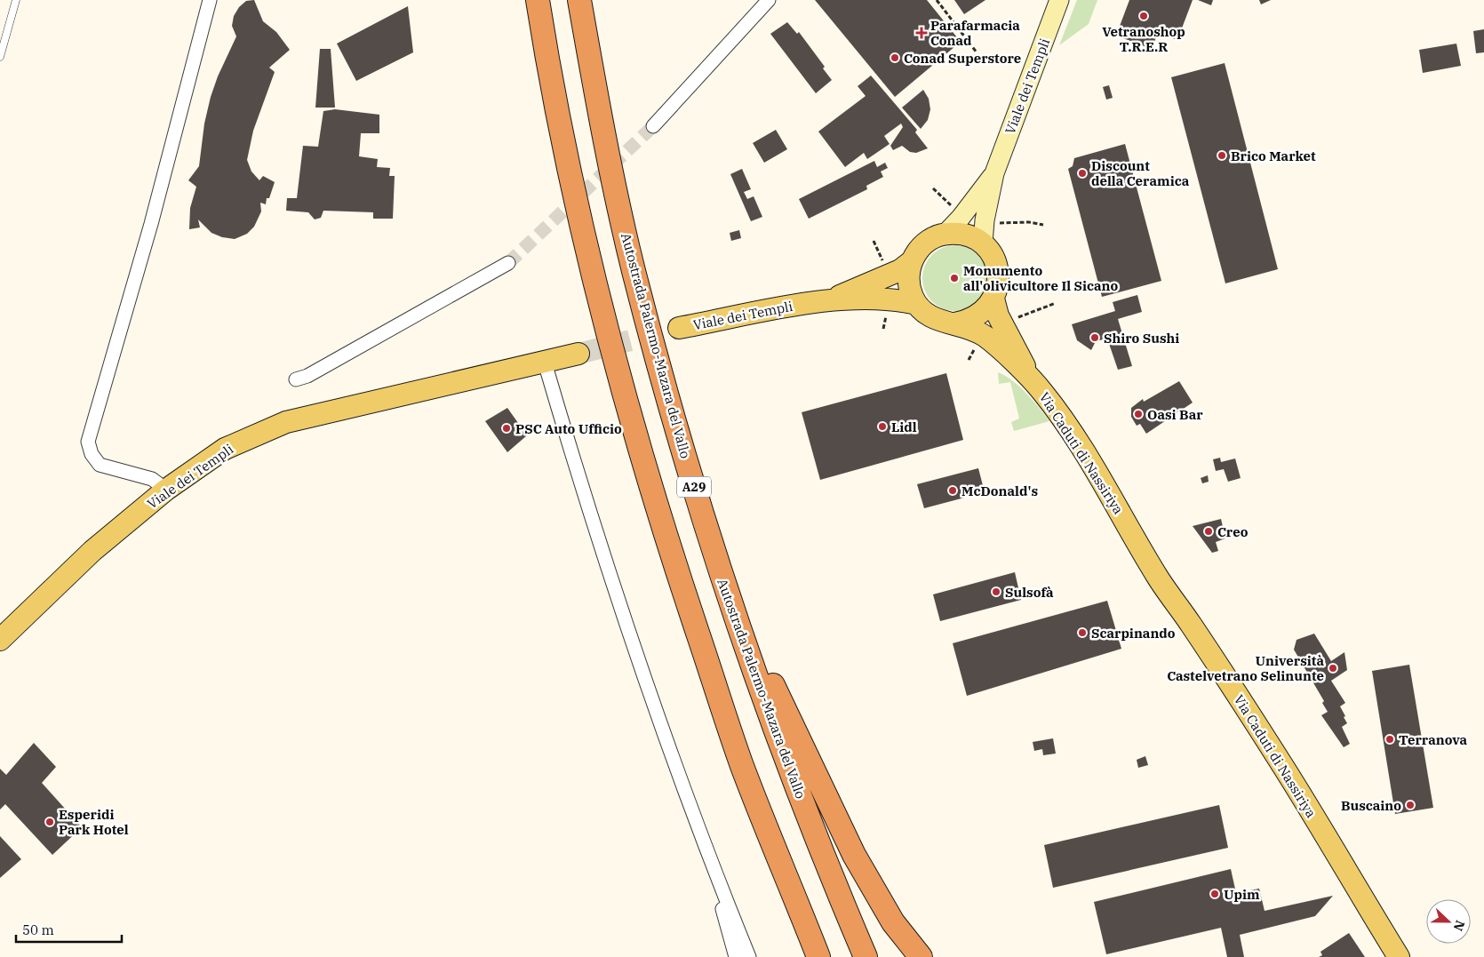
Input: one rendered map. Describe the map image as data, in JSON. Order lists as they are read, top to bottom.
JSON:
{
  "streets": {
    "highway": ["Autostrada Palermo-Mazara del Vallo", "A29"],
    "main road": ["Viale dei Templi", "Via Caduti di Nassiriya"]
  },
  "places": {
    "other": [
      "Vetranoshop T.R.E.R",
      "Conad Superstore",
      "Brico Market",
      "Discount della Ceramica",
      "Monumento all'olivicultore Il Sicano",
      "Shiro Sushi",
      "Oasi Bar",
      "Lidl",
      "PSC Auto Ufficio",
      "McDonald's",
      "Creo",
      "Sulsofà",
      "Scarpinando",
      "Università Castelvetrano Selinunte",
      "Terranova",
      "Buscaino",
      "Esperidi Park Hotel",
      "Upim"
    ],
    "health": ["Parafarmacia Conad"]
  },
  "scale_bar": "50 m",
  "north": "right"
}
